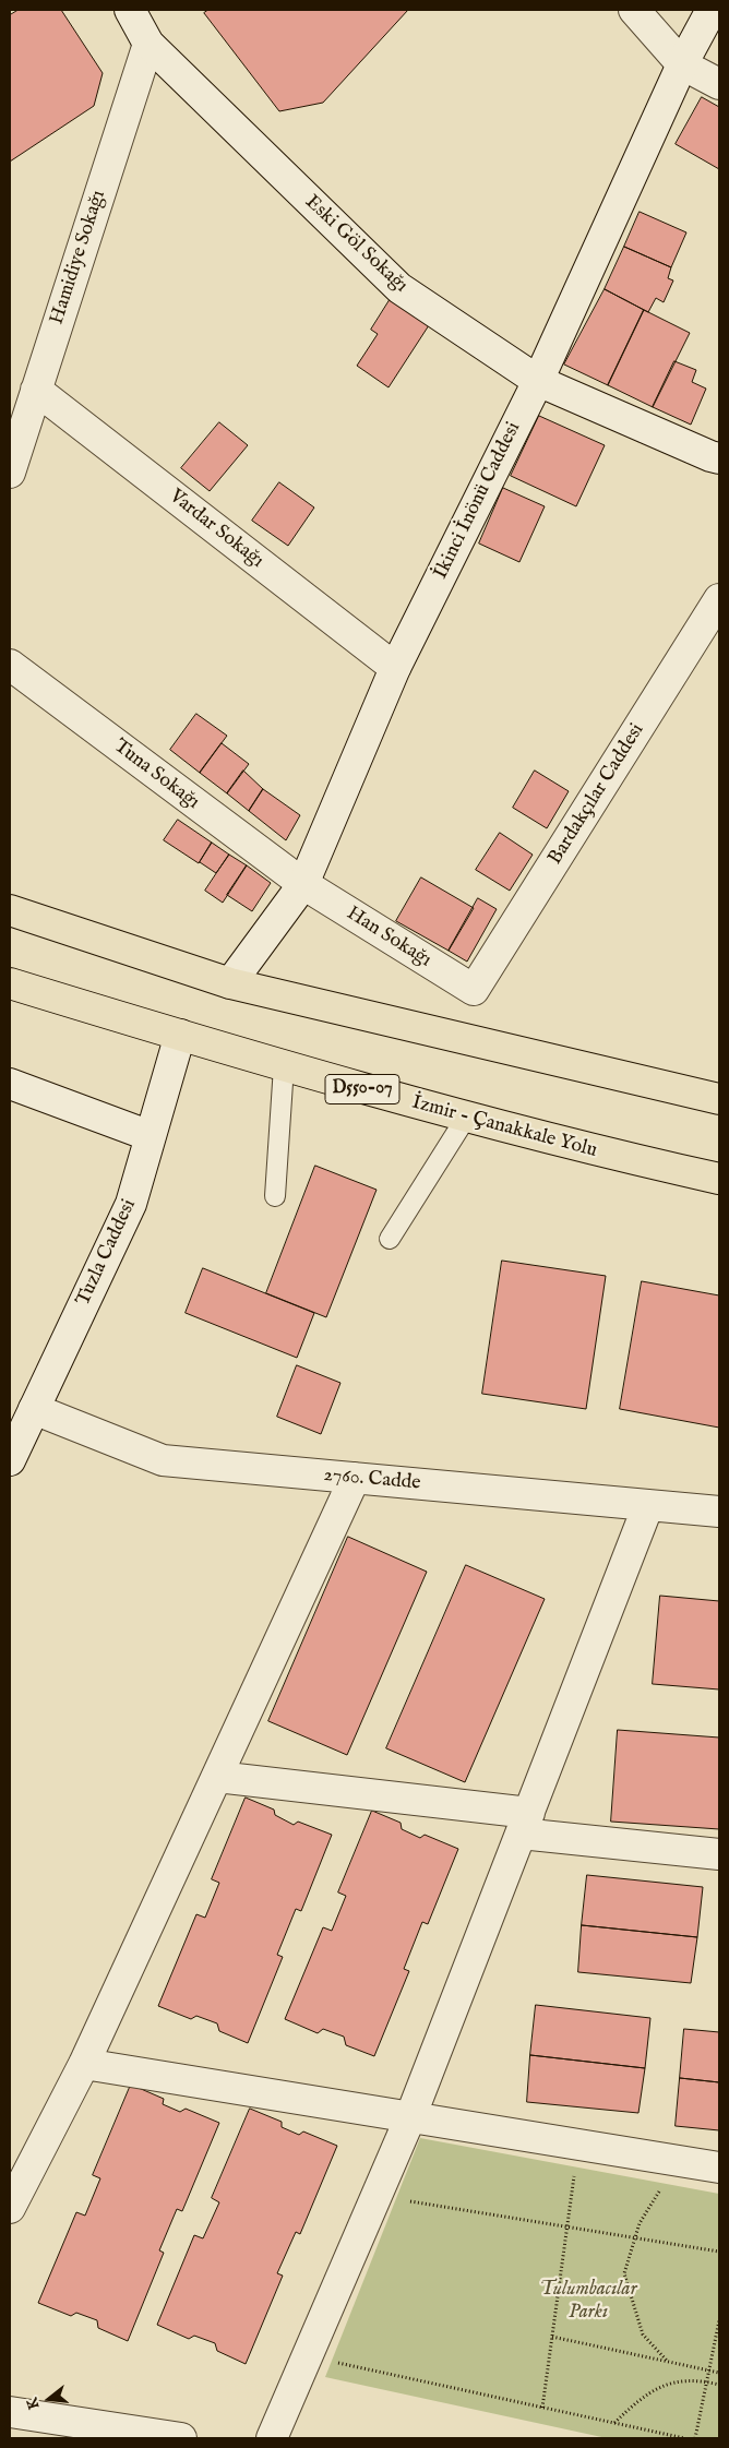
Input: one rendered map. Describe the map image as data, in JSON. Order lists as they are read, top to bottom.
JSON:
{
  "streets": {
    "highway": ["D550-07", "İzmir - Çanakkale Yolu"],
    "street": [
      "Eski Göl Sokağı",
      "Hamidiye Sokağı",
      "İkinci İnönü Caddesi",
      "Vardar Sokağı",
      "Tuna Sokağı",
      "Bardakçılar Caddesi",
      "Han Sokağı",
      "Tuzla Caddesi",
      "2760. Cadde"
    ]
  },
  "crossings": [
    ["Eski Göl Sokağı", "Hamidiye Sokağı"],
    ["Eski Göl Sokağı", "İkinci İnönü Caddesi"],
    ["Hamidiye Sokağı", "Vardar Sokağı"],
    ["İkinci İnönü Caddesi", "Vardar Sokağı"],
    ["İkinci İnönü Caddesi", "Tuna Sokağı"],
    ["İkinci İnönü Caddesi", "Han Sokağı"],
    ["Tuna Sokağı", "Han Sokağı"],
    ["Bardakçılar Caddesi", "Han Sokağı"],
    ["İzmir - Çanakkale Yolu", "Tuzla Caddesi"],
    ["Tuzla Caddesi", "2760. Cadde"]
  ],
  "parks": ["Tulumbacılar Parkı"],
  "north": "left"
}
